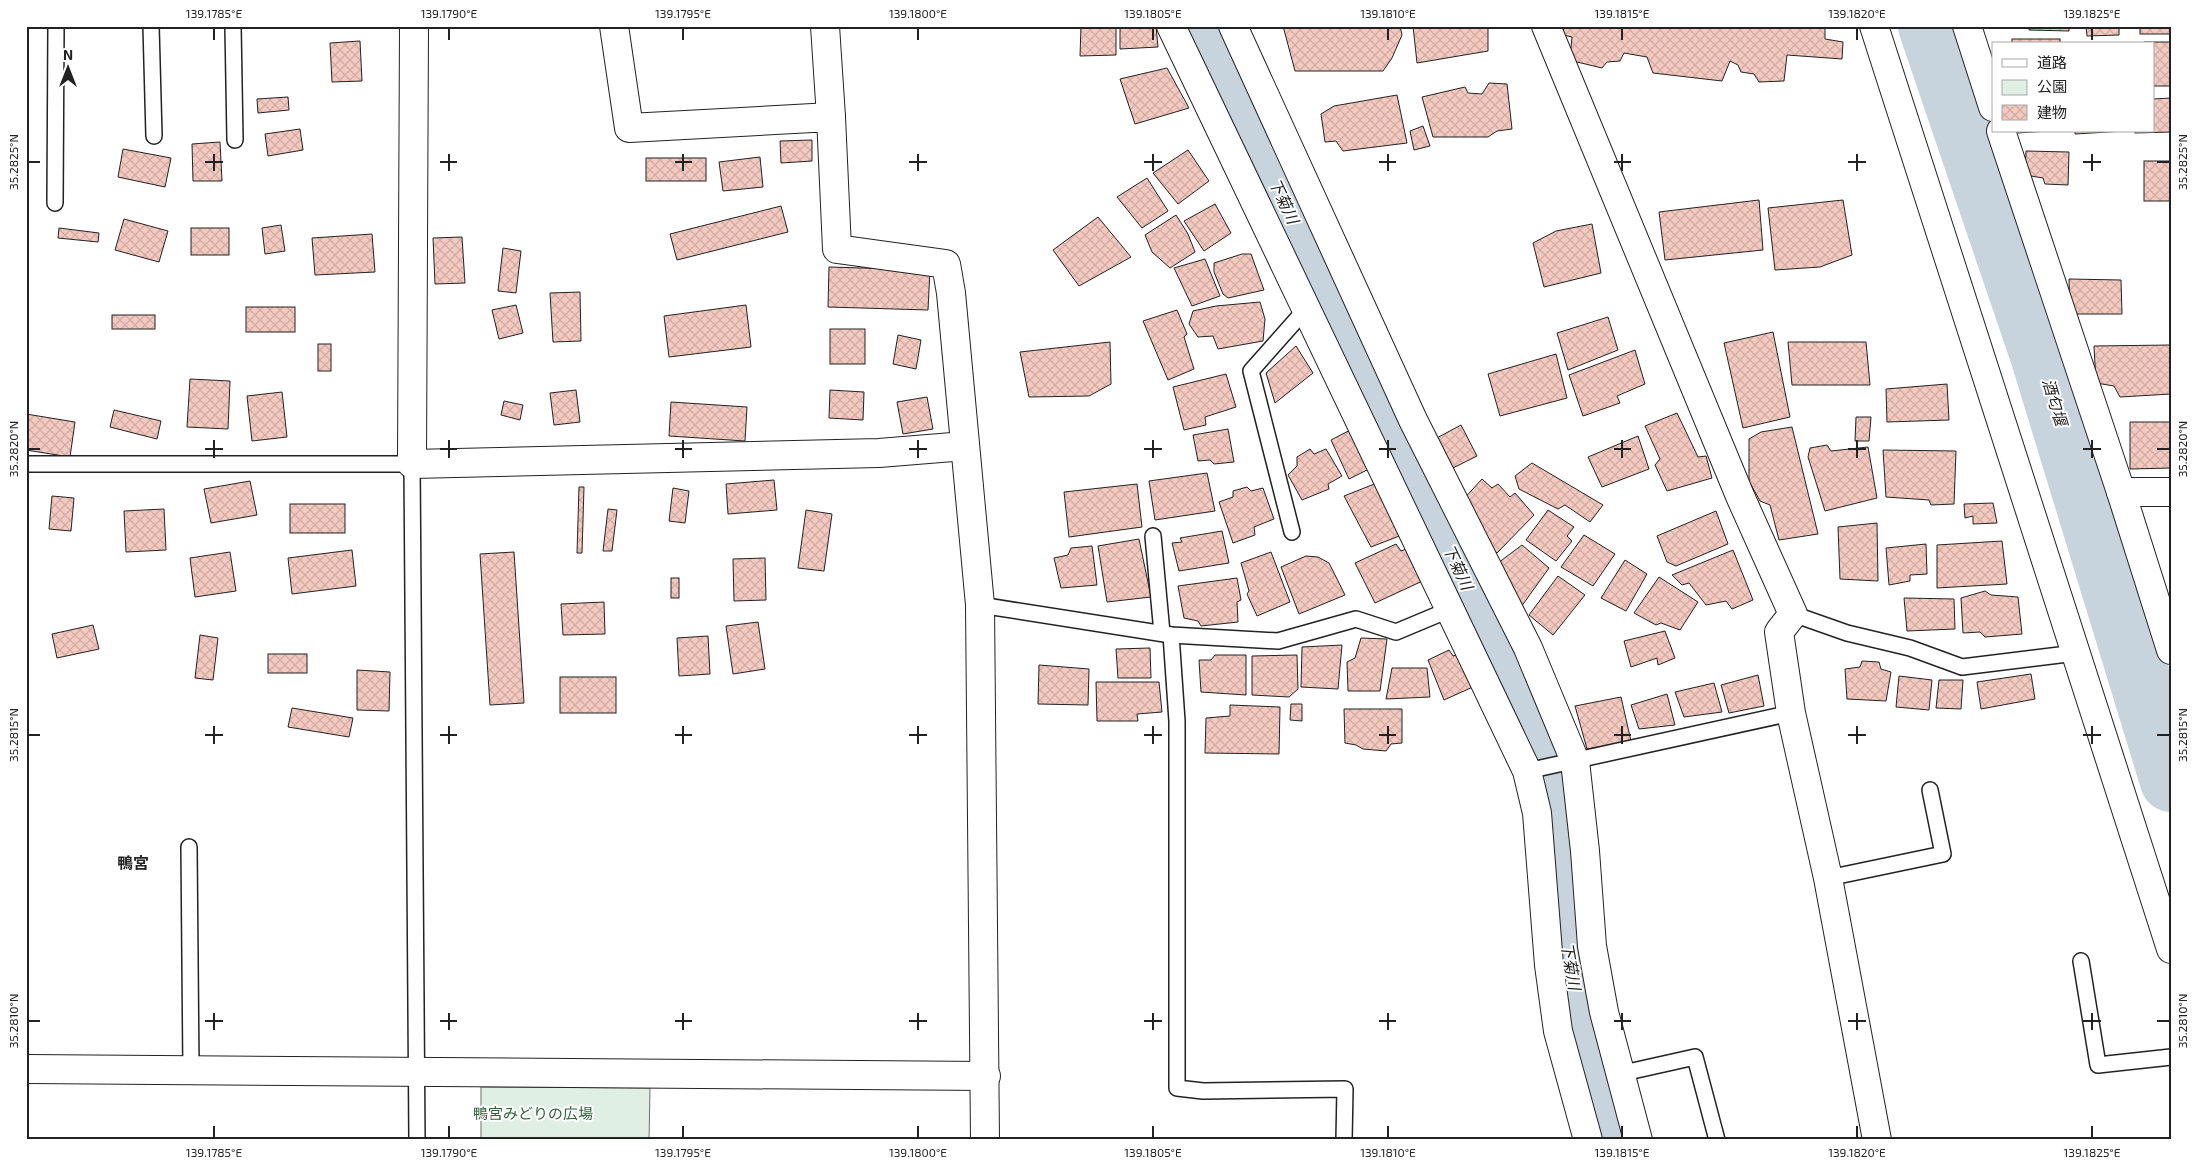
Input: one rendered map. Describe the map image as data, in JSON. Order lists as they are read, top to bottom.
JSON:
{
  "districts": ["鴨宮"],
  "water": ["下菊川", "酒匂堰"],
  "parks": ["鴨宮みどりの広場"],
  "legend": ["道路", "公園", "建物"],
  "north": "top",
  "coordinates": [
    "139.1785°E",
    "139.1790°E",
    "139.1795°E",
    "139.1800°E",
    "139.1805°E",
    "139.1810°E",
    "139.1815°E",
    "139.1820°E",
    "139.1825°E",
    "35.2825°N",
    "35.2820°N",
    "35.2815°N",
    "35.2810°N"
  ]
}
